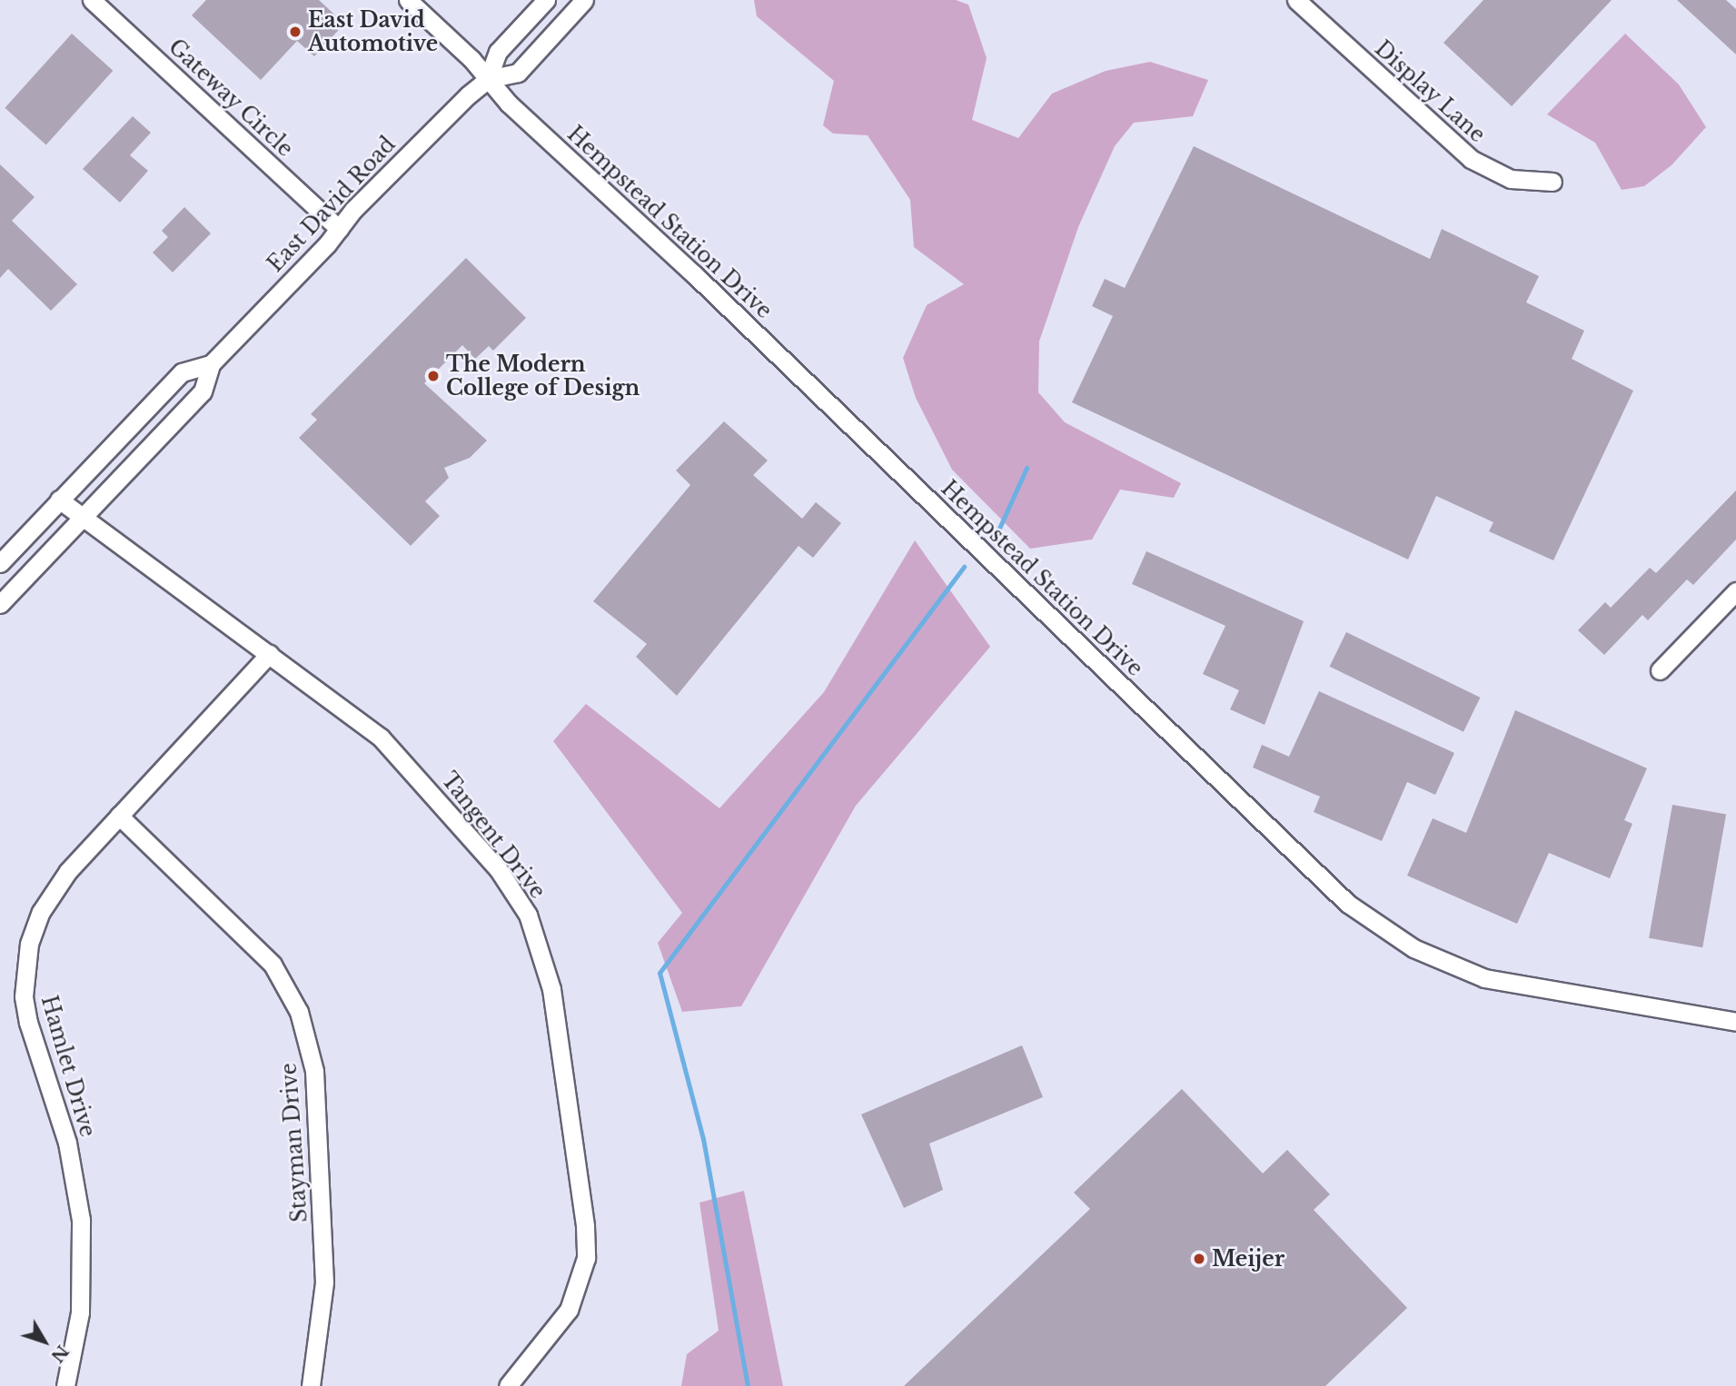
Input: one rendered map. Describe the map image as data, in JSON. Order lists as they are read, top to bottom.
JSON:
{
  "streets": {
    "street": [
      "Display Lane",
      "Gateway Circle",
      "East David Road",
      "Hempstead Station Drive",
      "Tangent Drive",
      "Hamlet Drive",
      "Stayman Drive"
    ]
  },
  "crossings": [
    ["Gateway Circle", "East David Road"],
    ["East David Road", "Hempstead Station Drive"],
    ["East David Road", "Tangent Drive"],
    ["Tangent Drive", "Hamlet Drive"],
    ["Hamlet Drive", "Stayman Drive"]
  ],
  "places": ["East David Automotive", "The Modern College of Design", "Meijer"],
  "north": "bottom right"
}
